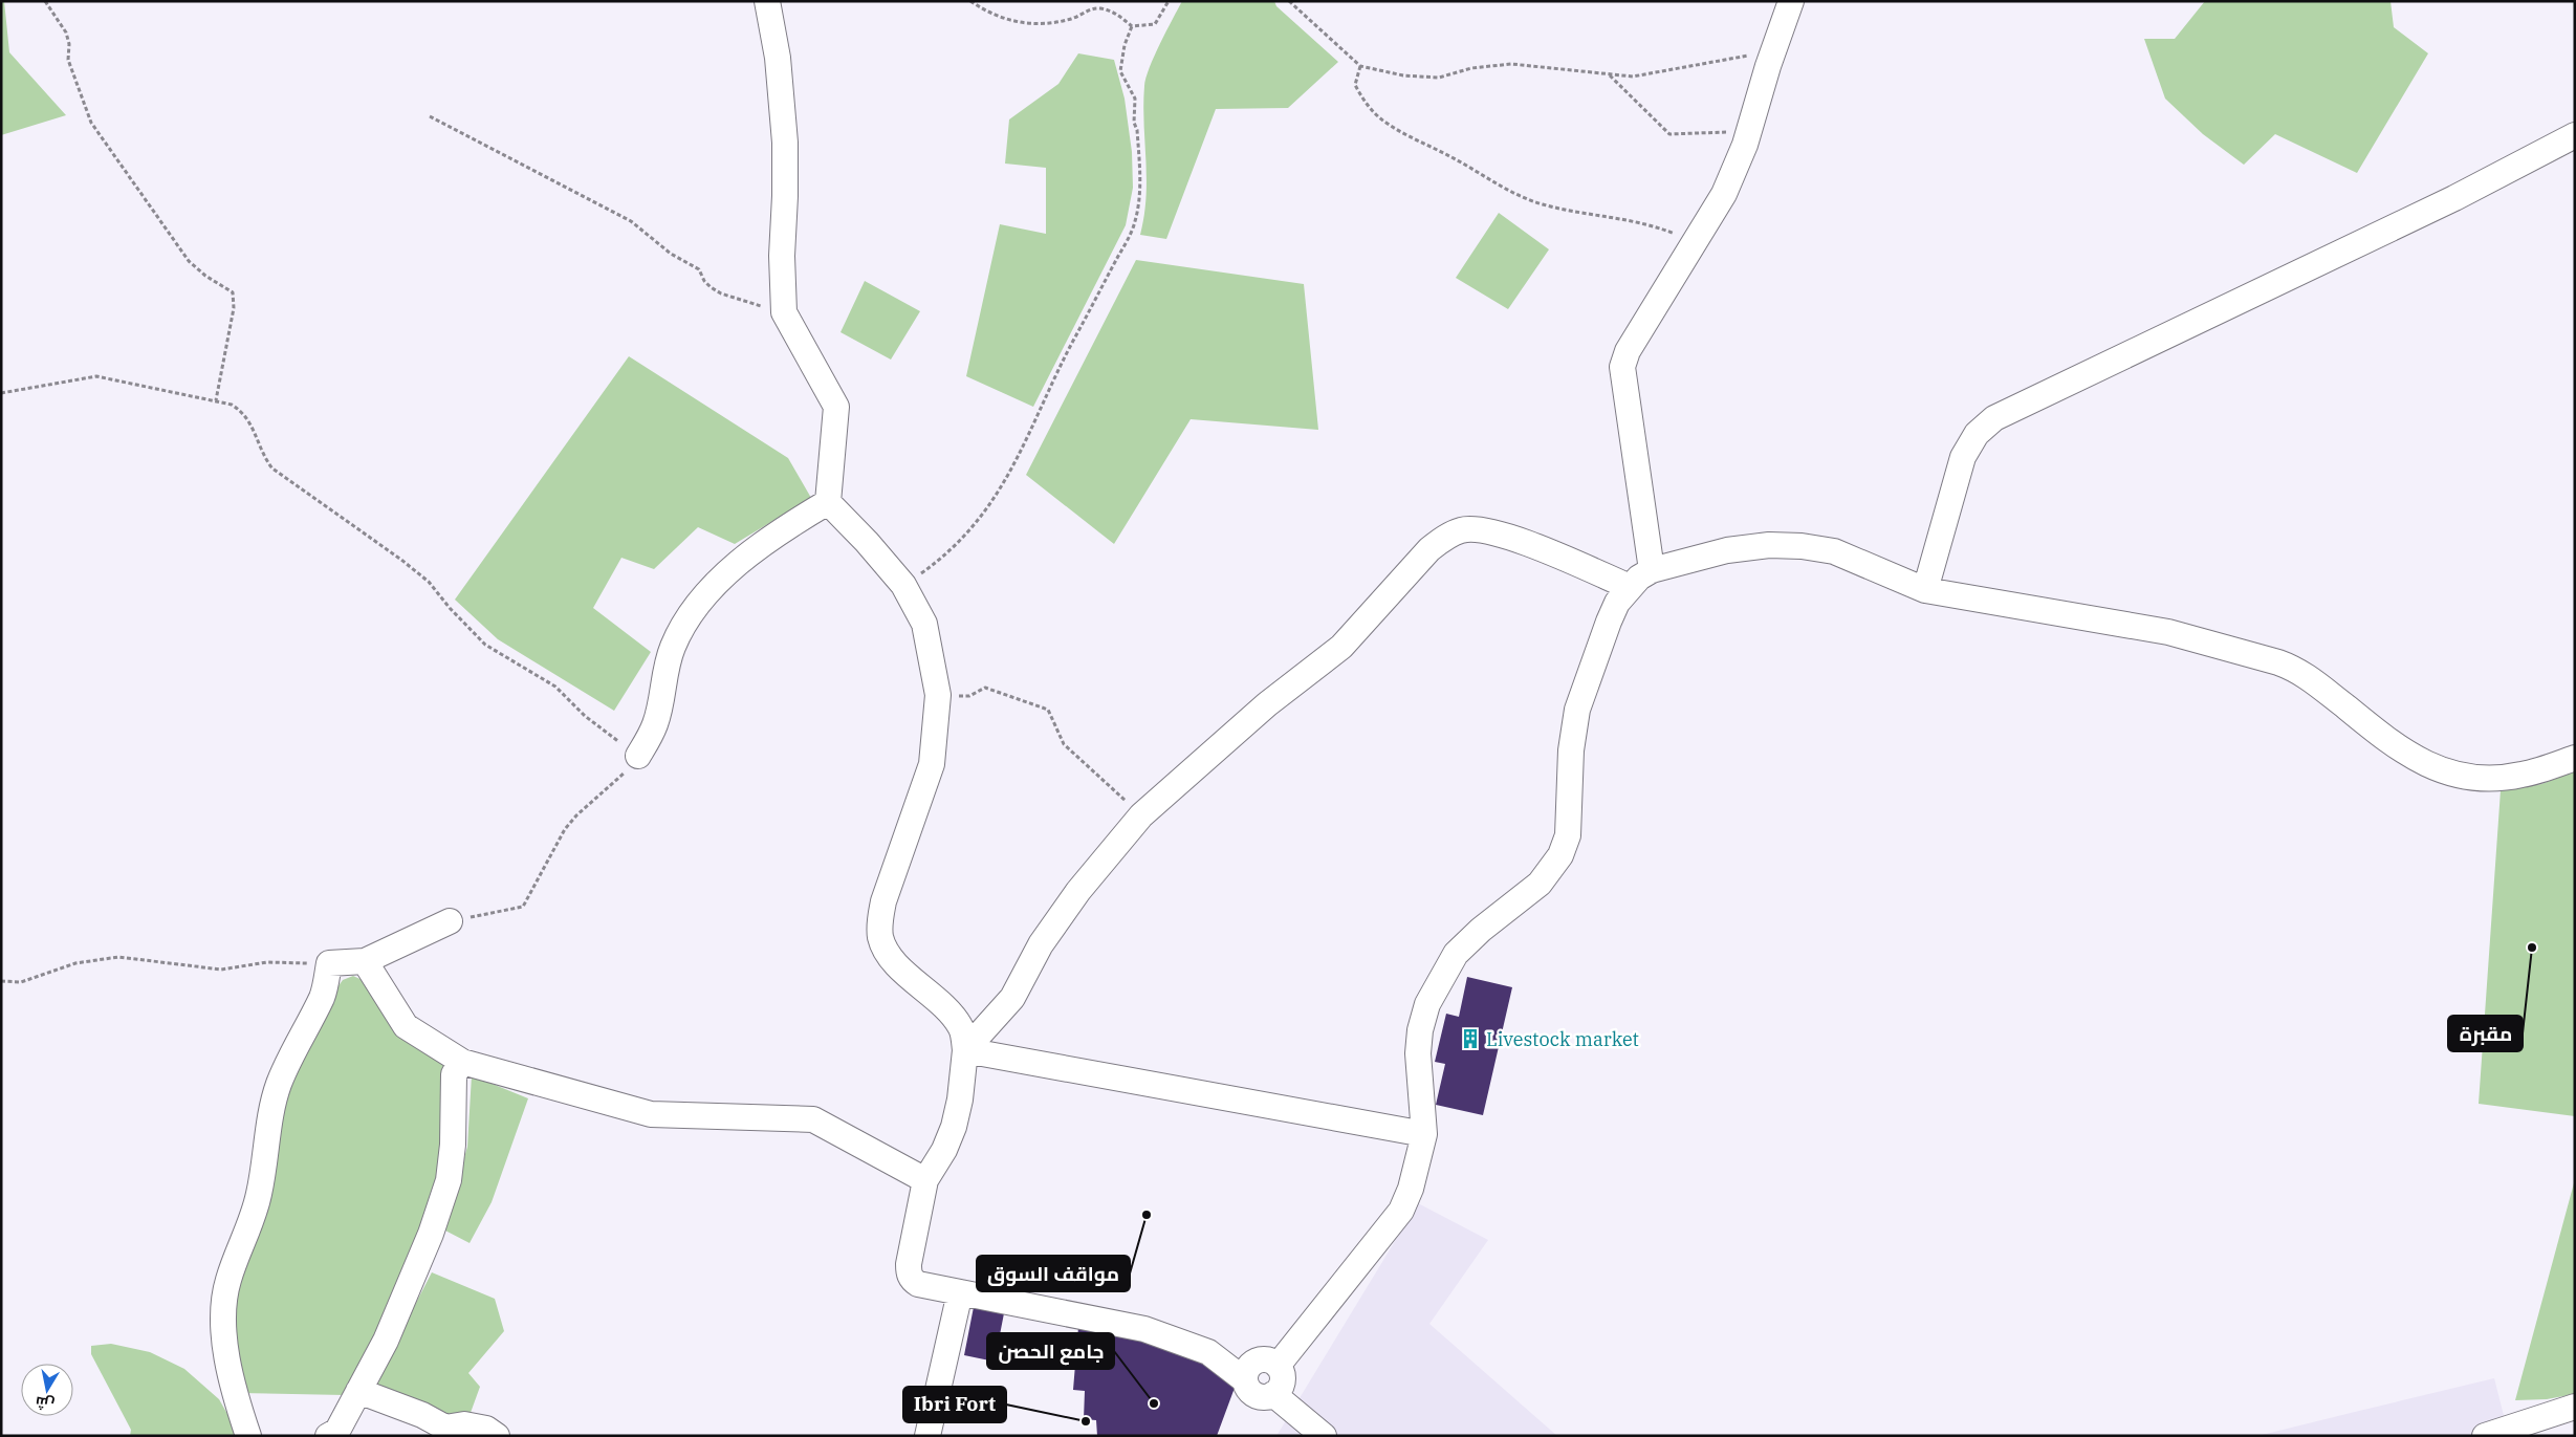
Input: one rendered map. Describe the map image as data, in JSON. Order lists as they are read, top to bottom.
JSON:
{
  "places": {
    "other": [
      "مقبرة",
      "مواقف السوق",
      "جامع الحصن",
      "Ibri Fort"
    ],
    "building": ["Livestock market"]
  },
  "north": "bottom"
}
